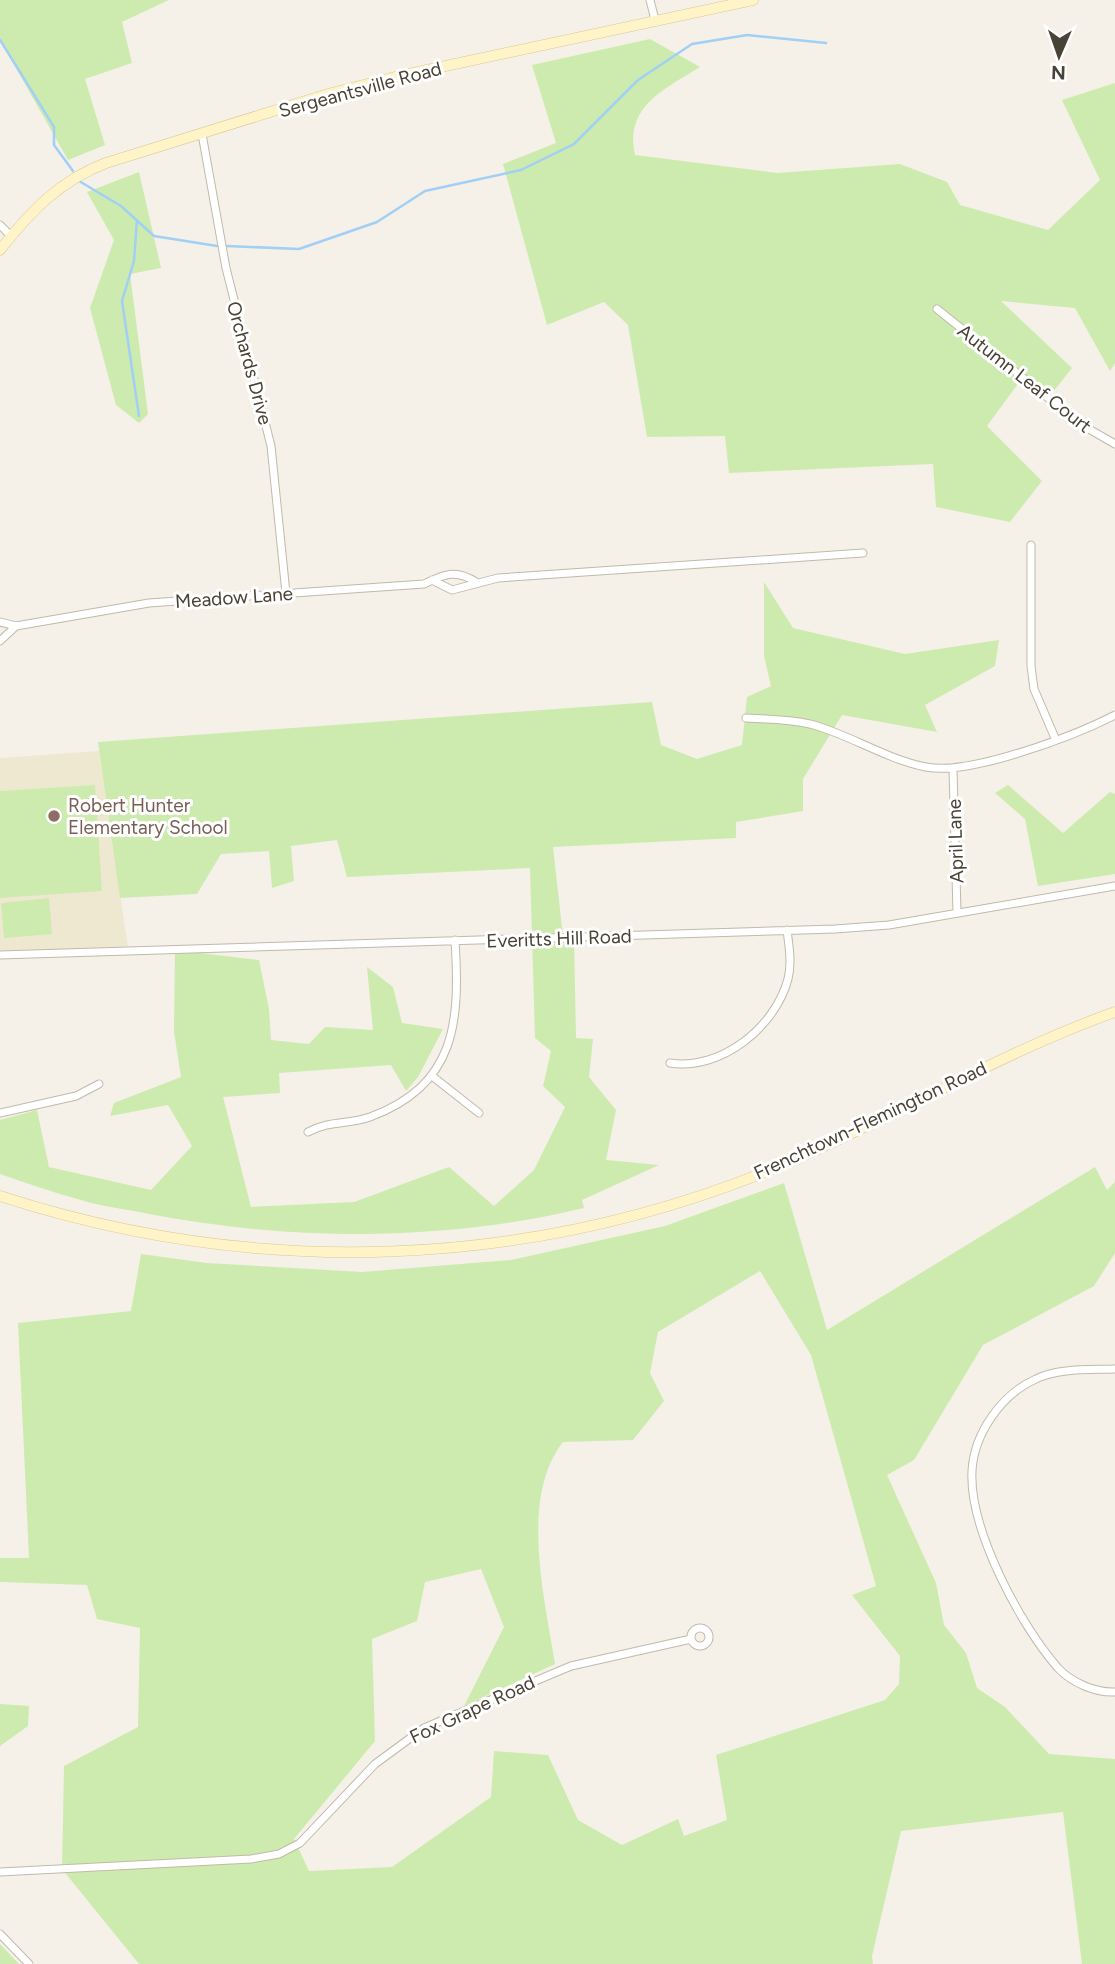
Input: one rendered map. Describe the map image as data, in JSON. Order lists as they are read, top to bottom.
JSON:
{
  "streets": {
    "main road": ["Sergeantsville Road", "Frenchtown-Flemington Road"],
    "street": [
      "Orchards Drive",
      "Autumn Leaf Court",
      "Meadow Lane",
      "April Lane",
      "Everitts Hill Road",
      "Fox Grape Road"
    ]
  },
  "crossings": [
    ["Sergeantsville Road", "Orchards Drive"],
    ["Orchards Drive", "Meadow Lane"],
    ["April Lane", "Everitts Hill Road"]
  ],
  "places": ["Robert Hunter Elementary School"],
  "north": "bottom"
}
